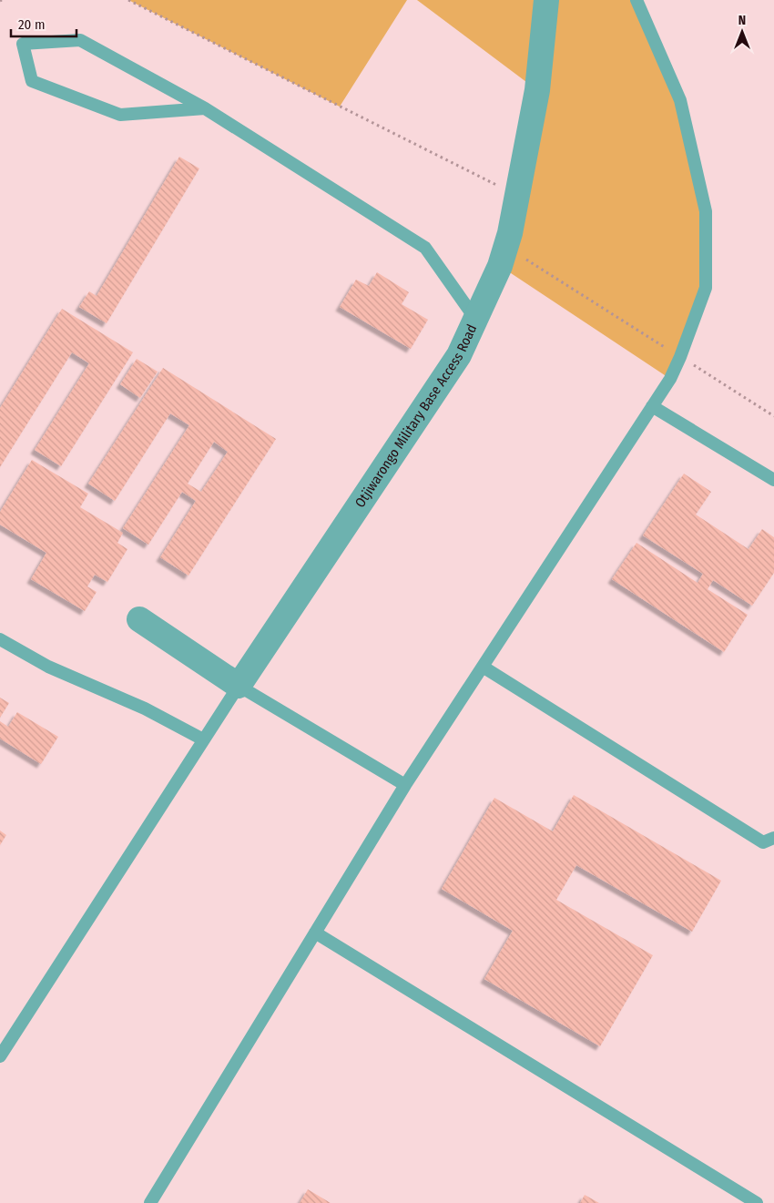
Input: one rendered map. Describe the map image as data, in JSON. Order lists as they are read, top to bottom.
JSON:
{
  "streets": {
    "street": ["Otjiwarongo Military Base Access Road"]
  },
  "scale_bar": "20 m",
  "north": "top"
}
